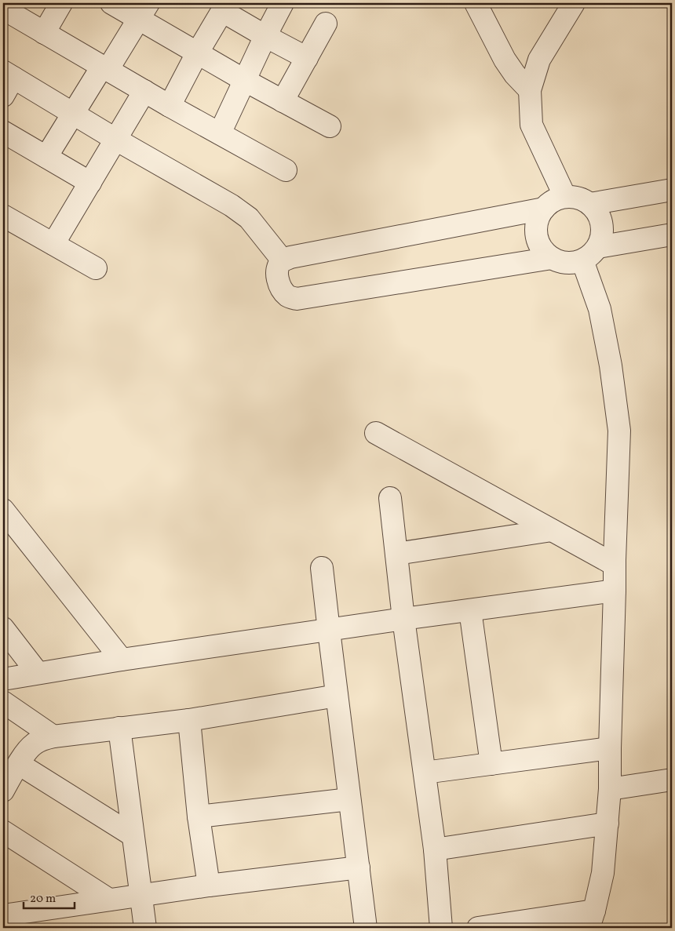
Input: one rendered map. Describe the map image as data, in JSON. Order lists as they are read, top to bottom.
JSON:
{
  "scale_bar": "20 m"
}
